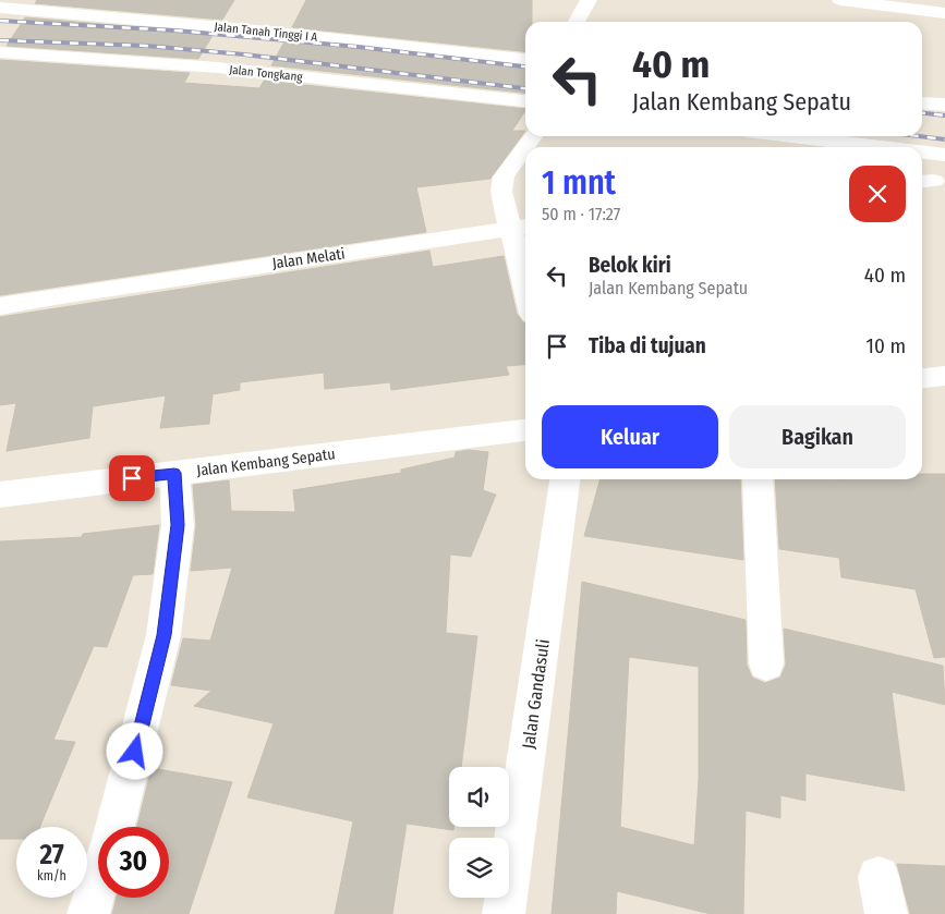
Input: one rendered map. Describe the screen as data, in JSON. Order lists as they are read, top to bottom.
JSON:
{
  "streets": {
    "street": [
      "Jalan Tanah Tinggi I A",
      "Jalan Tongkang",
      "Jalan Melati",
      "Jalan Kembang Sepatu",
      "Jalan Gandasuli"
    ]
  },
  "page": {
    "turn": ["40 m", "Jalan Kembang Sepatu"],
    "heading": ["1 mnt", "50 m · 17:27"],
    "list": [
      {
        "name": "Belok kiri",
        "note": "Jalan Kembang Sepatu",
        "value": "40 m"
      },
      {
        "name": "Tiba di tujuan",
        "value": "10 m"
      }
    ],
    "buttons": ["Keluar", "Bagikan"],
    "speed": "27 km/h",
    "limit": "30"
  }
}
